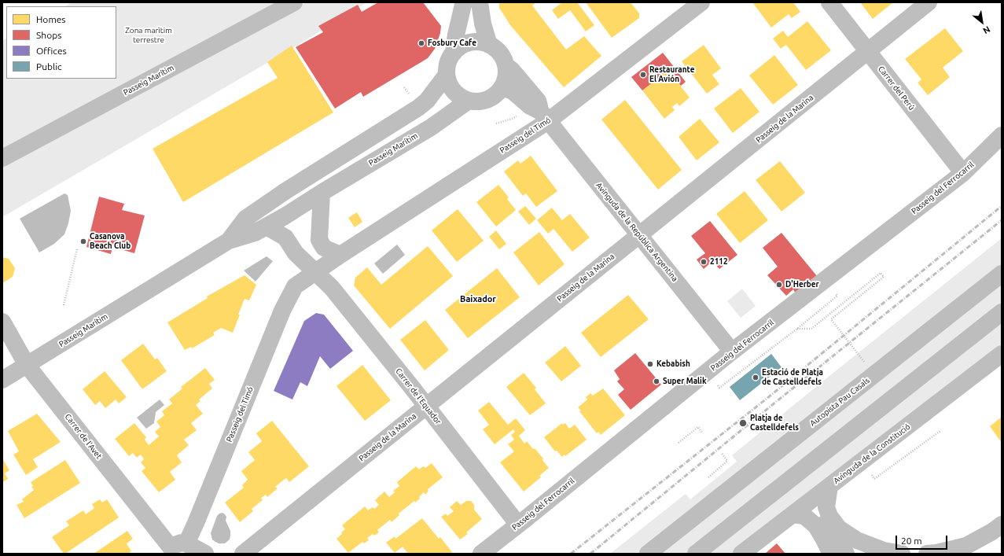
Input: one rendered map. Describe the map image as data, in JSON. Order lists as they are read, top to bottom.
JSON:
{
  "streets": {
    "highway": ["Autopista Pau Casals"],
    "street": [
      "Passeig Marítim",
      "Carrer del Perú",
      "Passeig de la Marina",
      "Passeig del Timó",
      "Passeig del Ferrocarril",
      "Avinguda de la República Argentina",
      "Carrer de l'Equador",
      "Carrer de l'Avet",
      "Avinguda de la Constitució"
    ]
  },
  "crossings": [
    ["Passeig Marítim", "Passeig del Timó"],
    ["Passeig Marítim", "Avinguda de la República Argentina"],
    ["Passeig Marítim", "Carrer de l'Avet"],
    ["Carrer del Perú", "Passeig de la Marina"],
    ["Carrer del Perú", "Passeig del Ferrocarril"],
    ["Passeig de la Marina", "Avinguda de la República Argentina"],
    ["Passeig de la Marina", "Carrer de l'Equador"],
    ["Passeig del Timó", "Avinguda de la República Argentina"],
    ["Passeig del Timó", "Carrer de l'Equador"],
    ["Passeig del Timó", "Carrer de l'Avet"],
    ["Passeig del Ferrocarril", "Avinguda de la República Argentina"],
    ["Passeig del Ferrocarril", "Carrer de l'Equador"]
  ],
  "districts": ["Baixador"],
  "parks": ["Zona marìtim terrestre"],
  "places": [
    "Fosbury Cafe",
    "Restaurante El Avión",
    "Casanova Beach Club",
    "2112",
    "D'Herber",
    "Kebabish",
    "Estació de Platja de Castelldefels",
    "Super Malik",
    "Platja de Castelldefels"
  ],
  "legend": [
    "Homes",
    "Shops",
    "Offices",
    "Public"
  ],
  "scale_bar": "20 m",
  "north": "bottom right"
}
